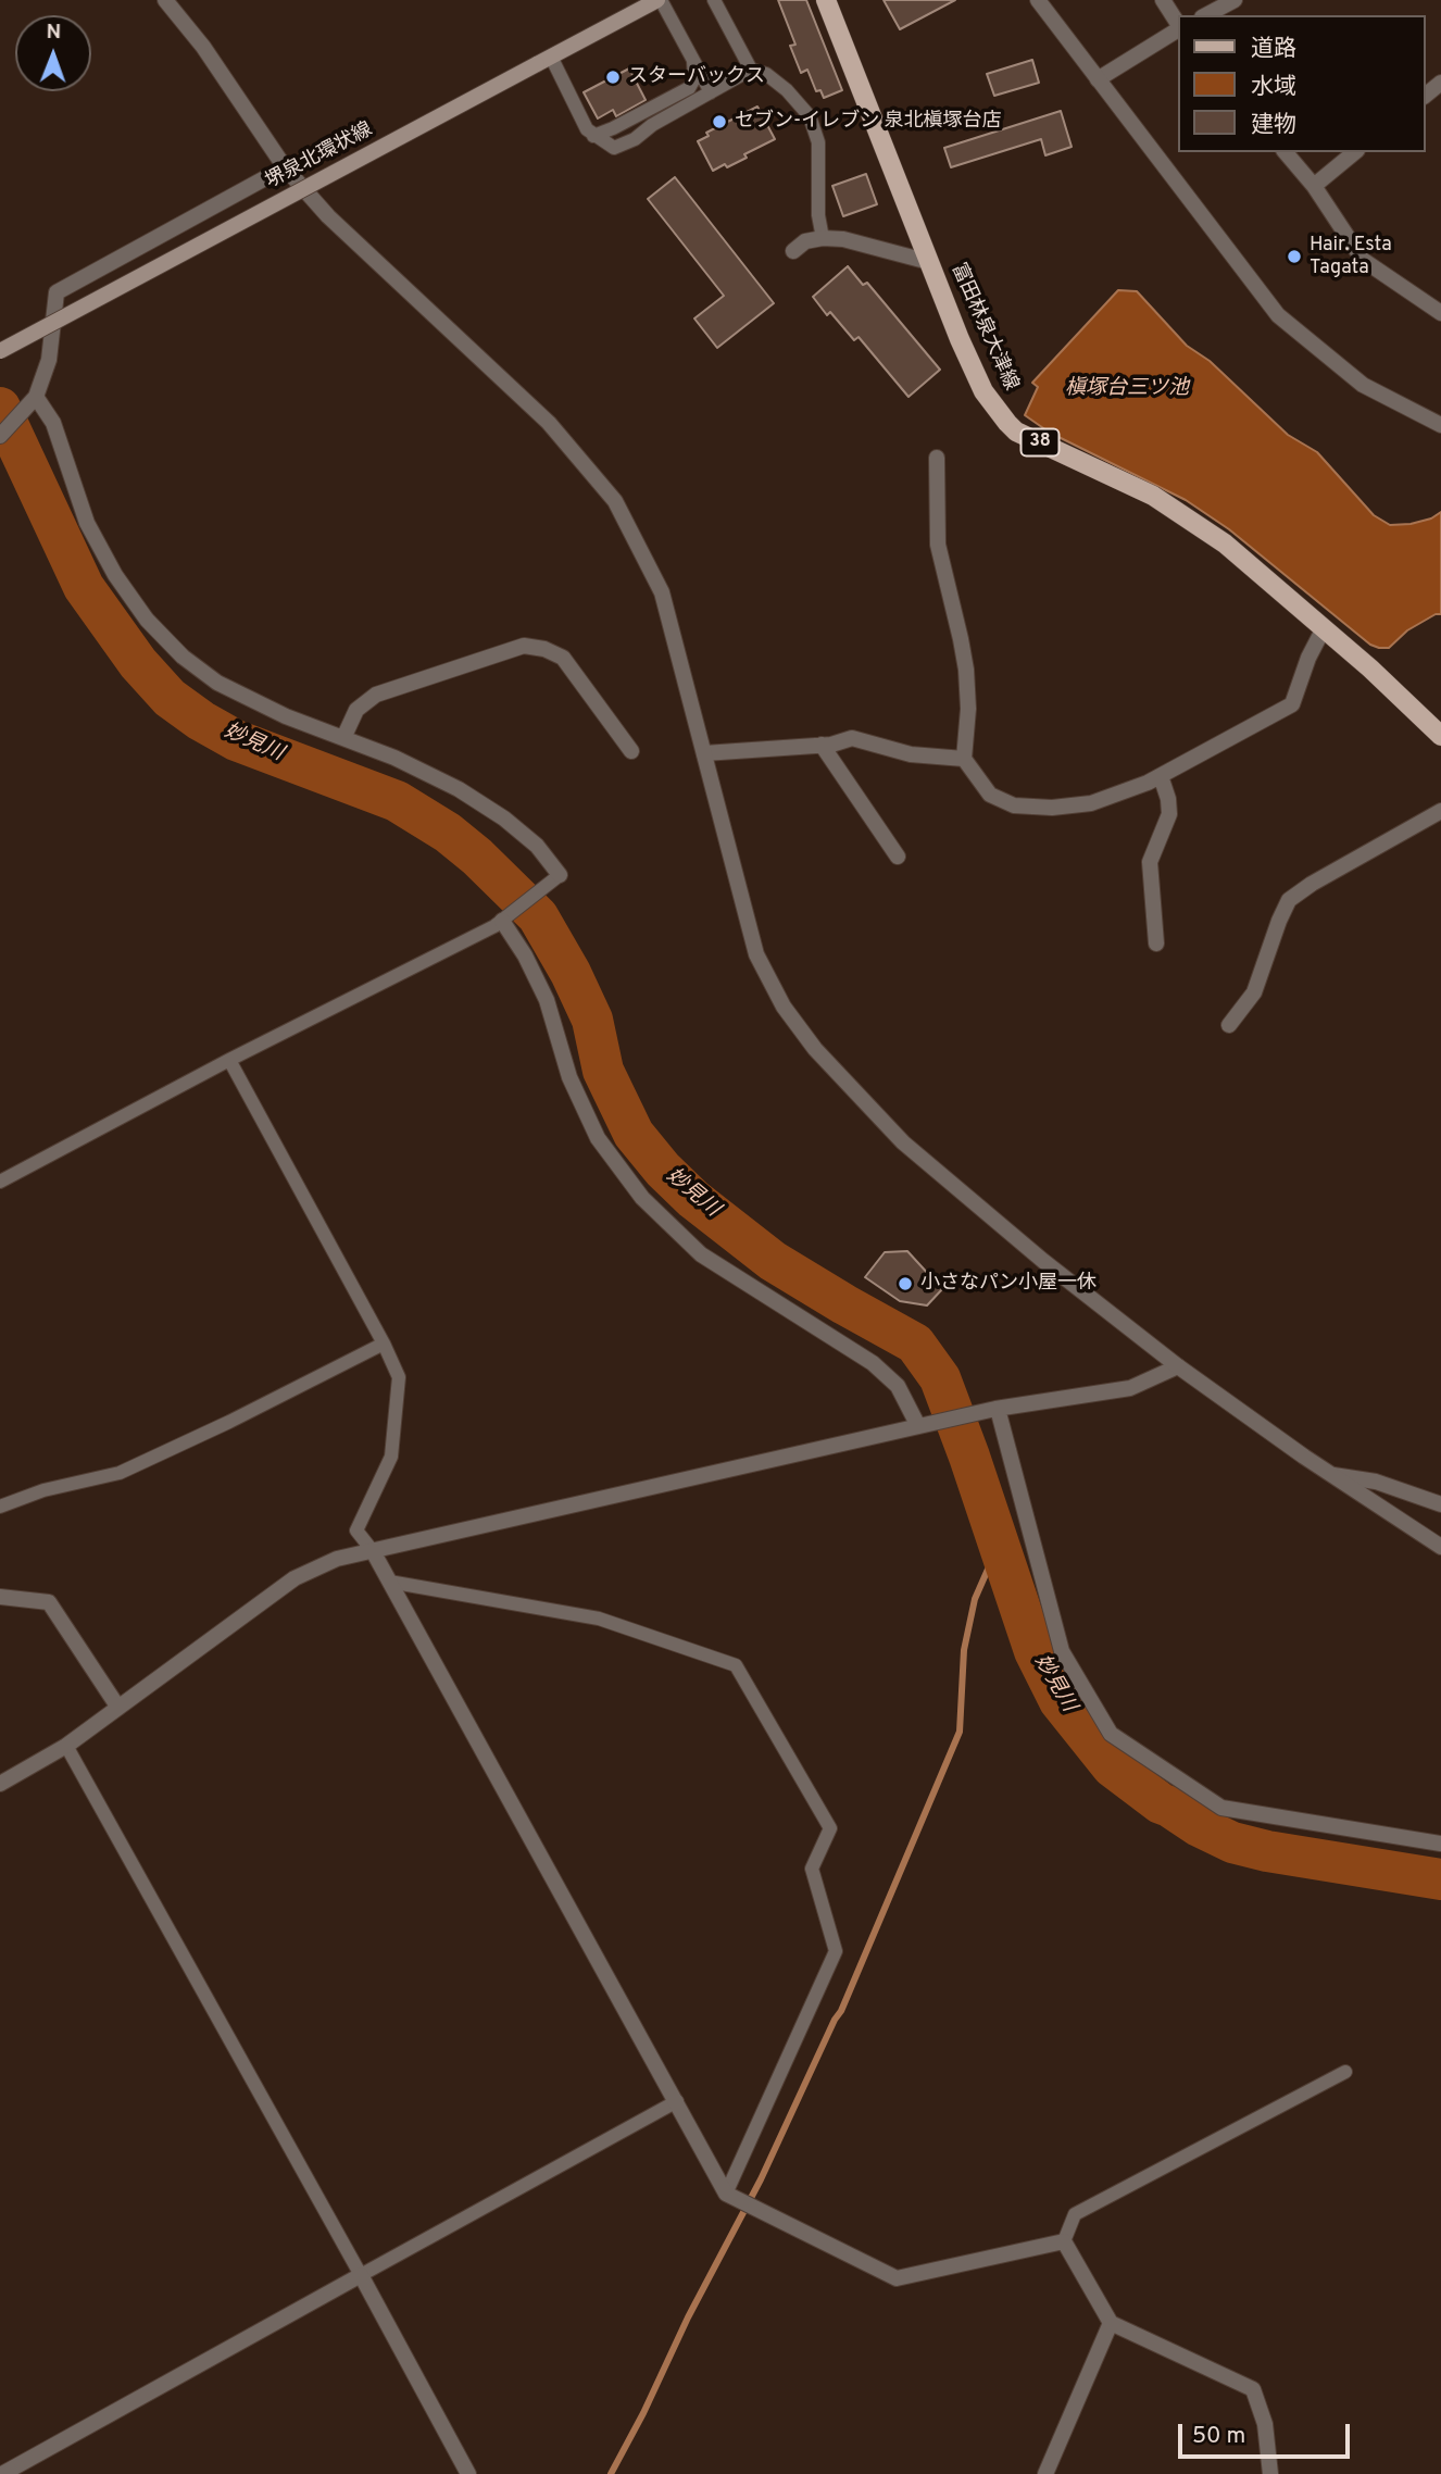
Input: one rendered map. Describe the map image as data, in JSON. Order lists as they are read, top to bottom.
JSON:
{
  "streets": {
    "main road": ["堺泉北環状線", "富田林泉大津線", "38"]
  },
  "water": ["槇塚台三ツ池", "妙見川"],
  "places": [
    "スターバックス",
    "セブン-イレブン 泉北槇塚台店",
    "Hair. Esta Tagata",
    "小さなパン小屋一休"
  ],
  "legend": ["道路", "水域", "建物"],
  "scale_bar": "50 m",
  "north": "top"
}
